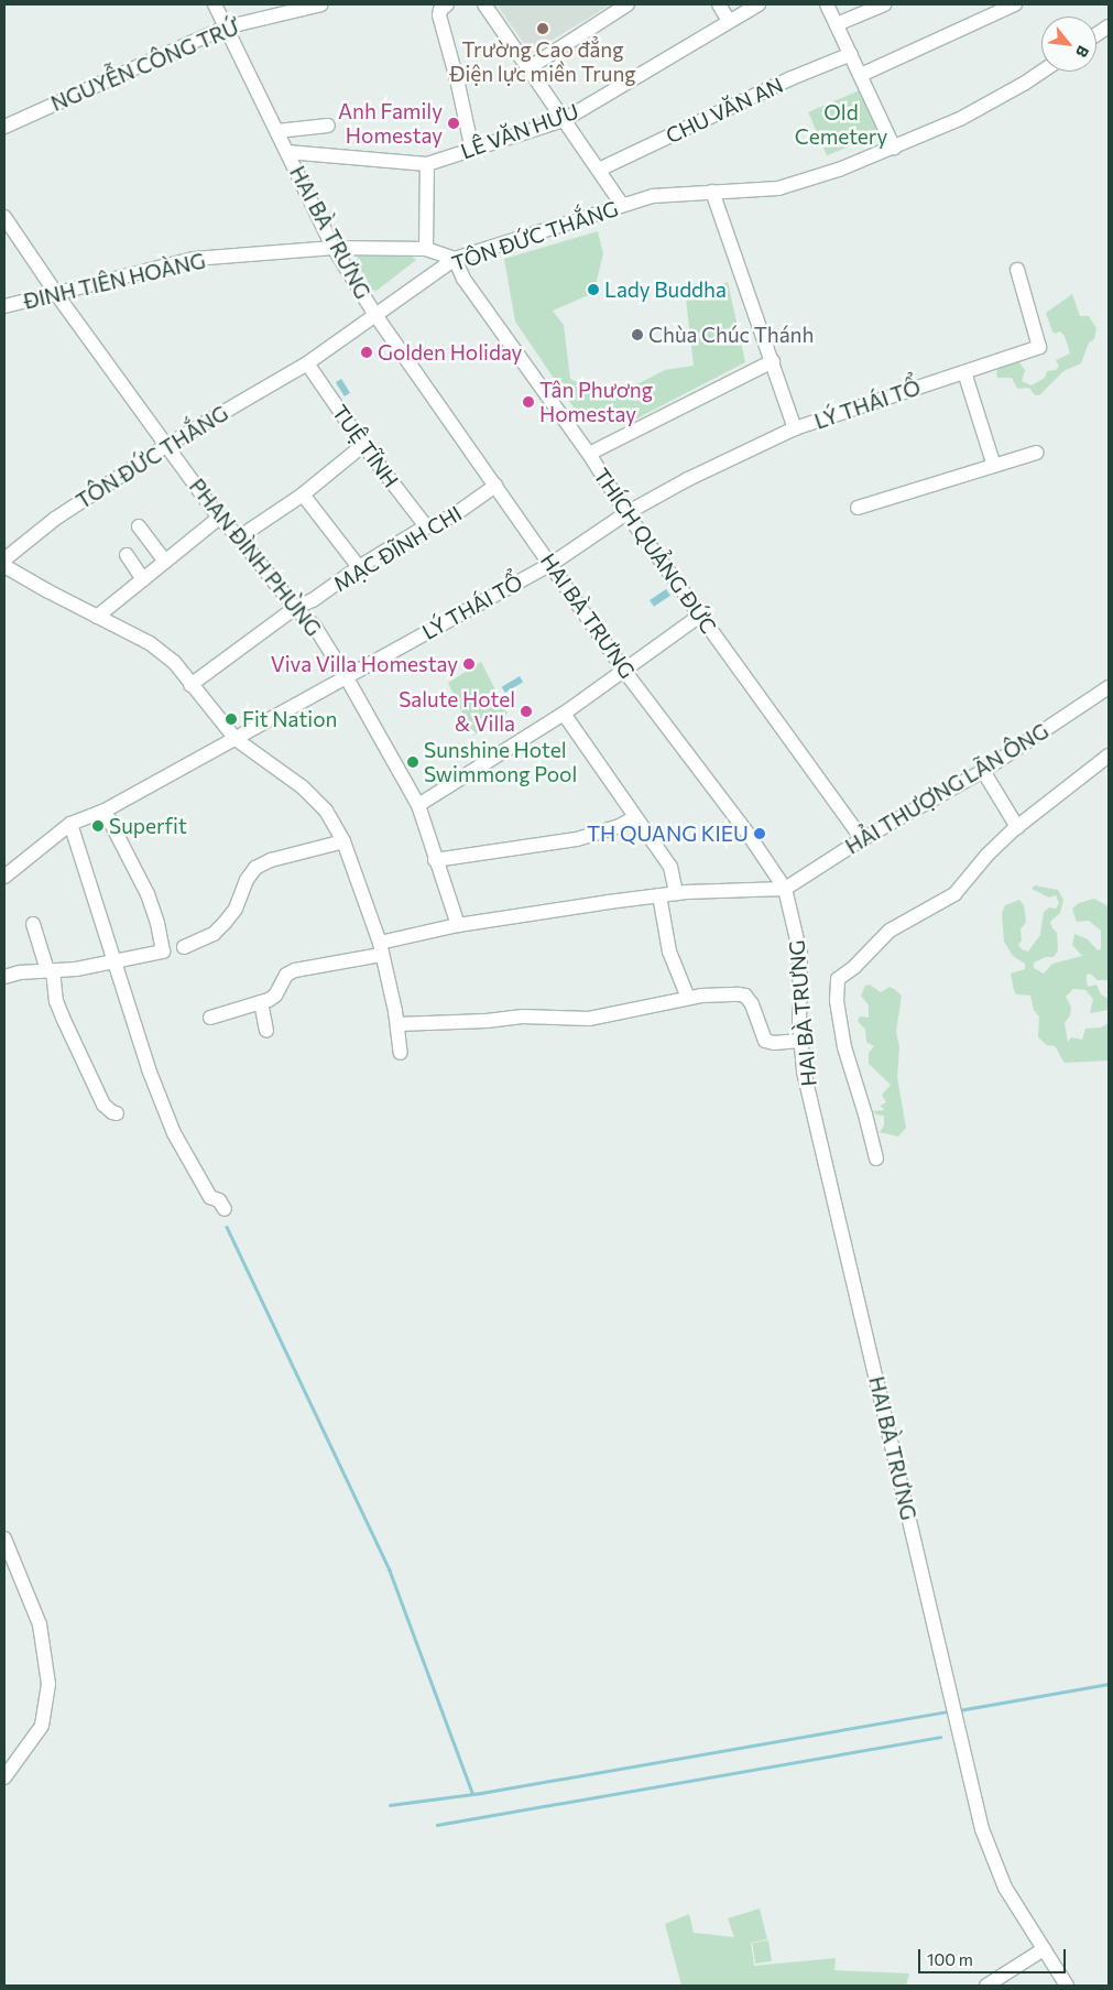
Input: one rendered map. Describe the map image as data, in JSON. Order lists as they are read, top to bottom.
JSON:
{
  "streets": {
    "street": [
      "NGUYỄN CÔNG TRỨ",
      "CHU VĂN AN",
      "LÊ VĂN HƯU",
      "HAI BÀ TRƯNG",
      "TÔN ĐỨC THẮNG",
      "ĐINH TIÊN HOÀNG",
      "LÝ THÁI TỔ",
      "TUỆ TĨNH",
      "MẠC ĐĨNH CHI",
      "THÍCH QUẢNG ĐỨC",
      "PHAN ĐÌNH PHÙNG",
      "HẢI THƯỢNG LÃN ÔNG"
    ]
  },
  "crossings": [
    ["NGUYỄN CÔNG TRỨ", "HAI BÀ TRƯNG"],
    ["LÊ VĂN HƯU", "HAI BÀ TRƯNG"],
    ["HAI BÀ TRƯNG", "TÔN ĐỨC THẮNG"],
    ["HAI BÀ TRƯNG", "ĐINH TIÊN HOÀNG"],
    ["HAI BÀ TRƯNG", "LÝ THÁI TỔ"],
    ["HAI BÀ TRƯNG", "MẠC ĐĨNH CHI"],
    ["HAI BÀ TRƯNG", "HẢI THƯỢNG LÃN ÔNG"],
    ["TÔN ĐỨC THẮNG", "ĐINH TIÊN HOÀNG"],
    ["TÔN ĐỨC THẮNG", "TUỆ TĨNH"],
    ["TÔN ĐỨC THẮNG", "THÍCH QUẢNG ĐỨC"],
    ["TÔN ĐỨC THẮNG", "PHAN ĐÌNH PHÙNG"],
    ["ĐINH TIÊN HOÀNG", "THÍCH QUẢNG ĐỨC"],
    ["ĐINH TIÊN HOÀNG", "PHAN ĐÌNH PHÙNG"],
    ["LÝ THÁI TỔ", "THÍCH QUẢNG ĐỨC"],
    ["LÝ THÁI TỔ", "PHAN ĐÌNH PHÙNG"],
    ["TUỆ TĨNH", "MẠC ĐĨNH CHI"],
    ["MẠC ĐĨNH CHI", "PHAN ĐÌNH PHÙNG"],
    ["THÍCH QUẢNG ĐỨC", "HẢI THƯỢNG LÃN ÔNG"]
  ],
  "parks": ["Old Cemetery"],
  "places": [
    "Trường Cao đẳng Điện lực miền Trung",
    "Anh Family Homestay",
    "Lady Buddha",
    "Chùa Chúc Thánh",
    "Golden Holiday",
    "Tân Phương Homestay",
    "Viva Villa Homestay",
    "Salute Hotel & Villa",
    "Fit Nation",
    "Sunshine Hotel Swimmong Pool",
    "Superfit",
    "TH QUANG KIEU"
  ],
  "scale_bar": "100 m",
  "north": "bottom right"
}
